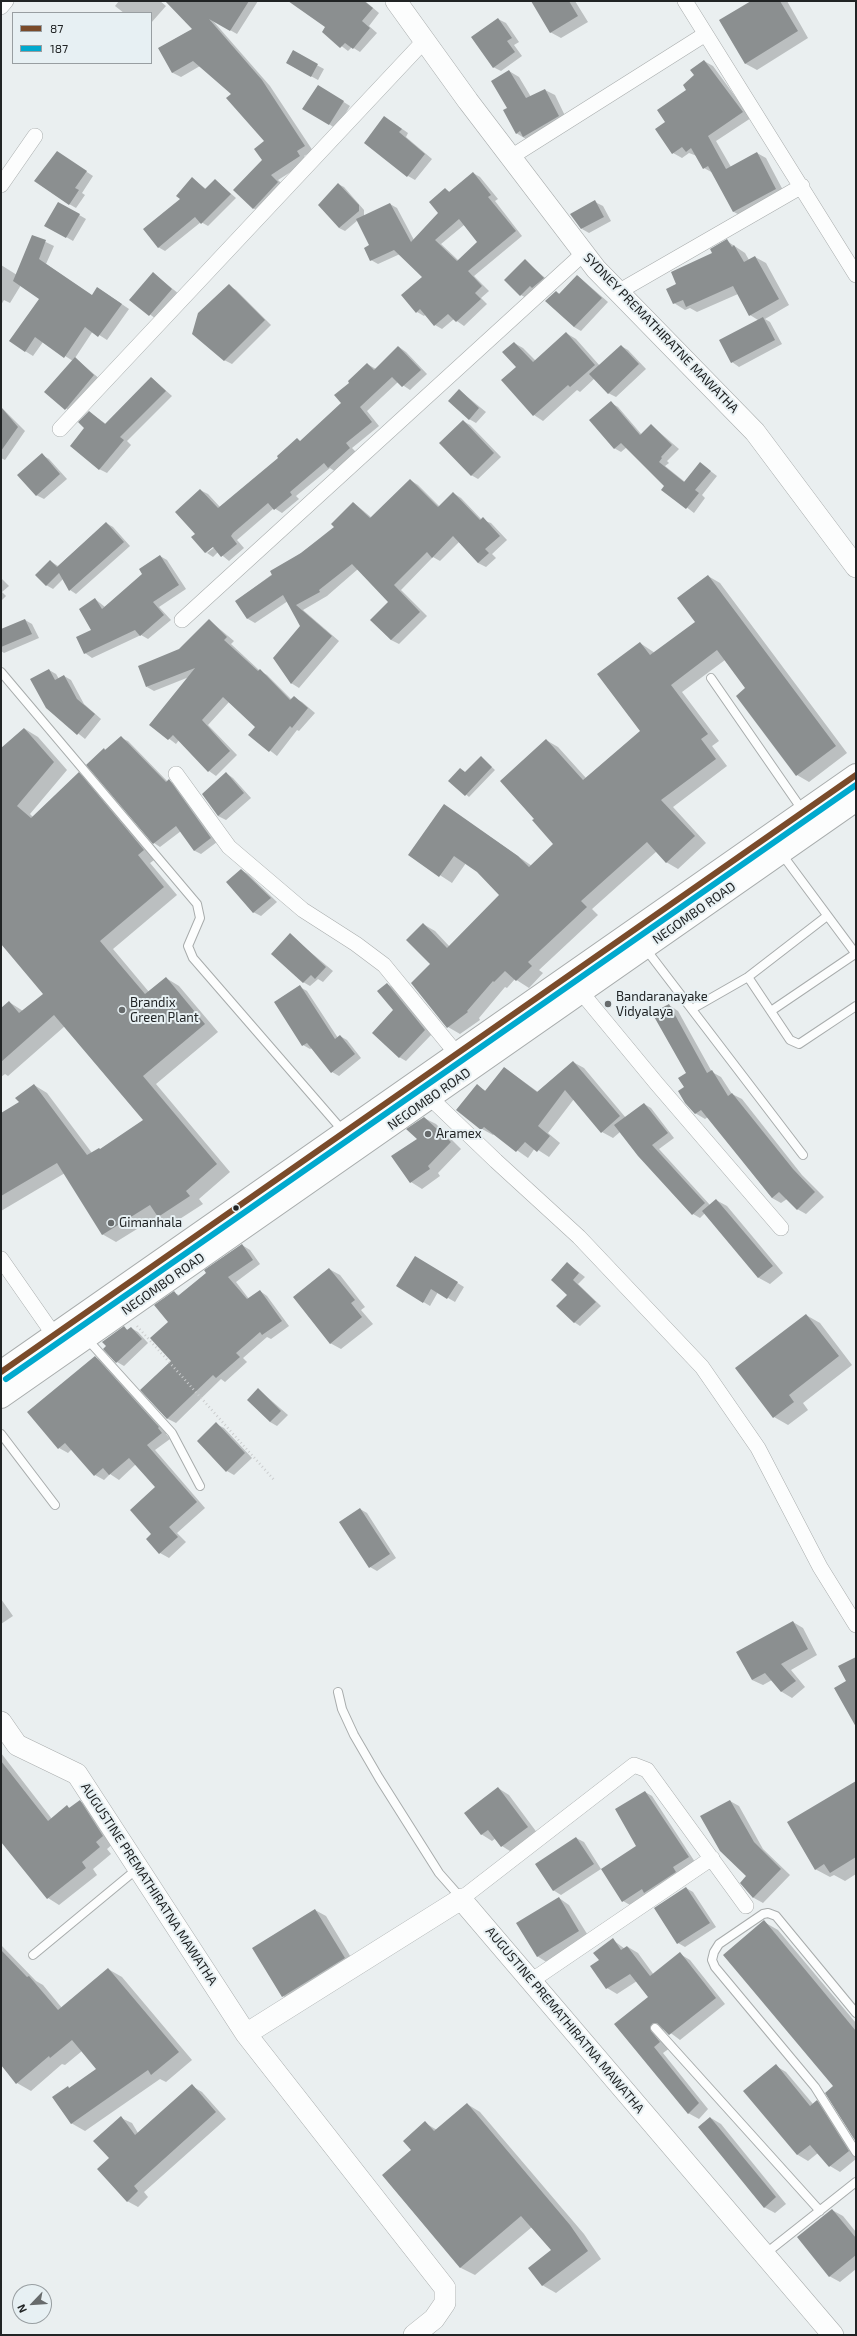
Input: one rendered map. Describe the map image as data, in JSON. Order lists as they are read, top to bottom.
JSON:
{
  "streets": {
    "highway": ["NEGOMBO ROAD"],
    "main road": ["SYDNEY PREMATHIRATNE MAWATHA", "AUGUSTINE PREMATHIRATNA MAWATHA"]
  },
  "places": [
    "Bandaranayake Vidyalaya",
    "Brandix Green Plant",
    "Aramex",
    "Gimanhala"
  ],
  "lines": ["transit line 87", "transit line 187"],
  "legend": ["87", "187"],
  "north": "bottom left"
}
